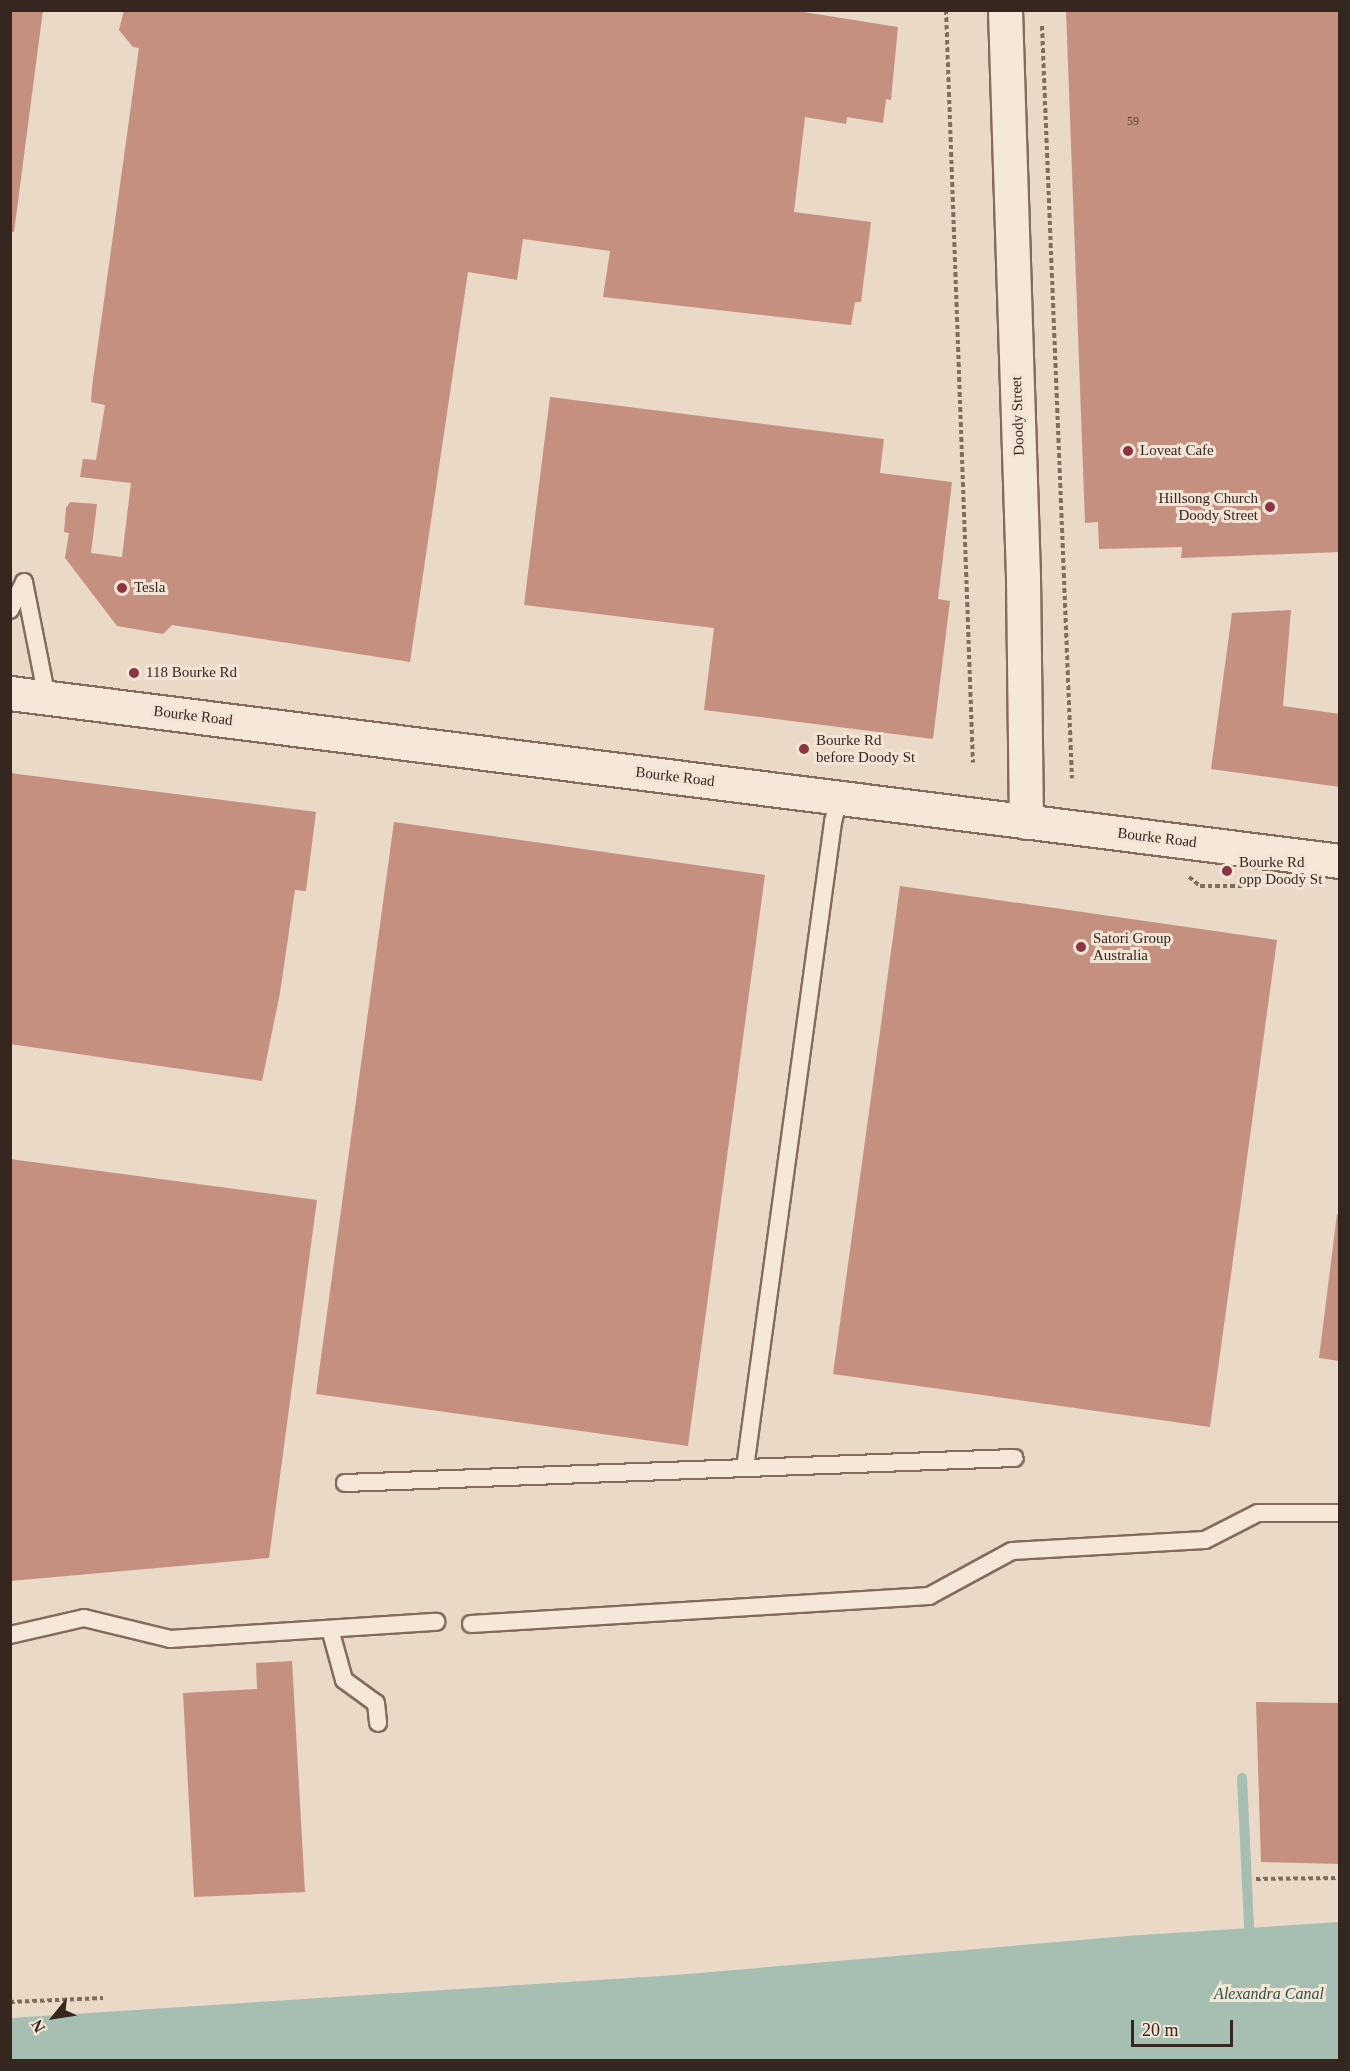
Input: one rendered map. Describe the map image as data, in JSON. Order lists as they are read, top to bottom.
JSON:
{
  "streets": {
    "street": ["Doody Street", "Bourke Road"]
  },
  "crossings": [
    ["Doody Street", "Bourke Road"]
  ],
  "water": ["Alexandra Canal"],
  "places": [
    "Loveat Cafe",
    "Hillsong Church Doody Street",
    "Tesla",
    "118 Bourke Rd",
    "Bourke Rd before Doody St",
    "Bourke Rd opp Doody St",
    "Satori Group Australia"
  ],
  "house_numbers": ["59"],
  "scale_bar": "20 m",
  "north": "bottom left"
}
